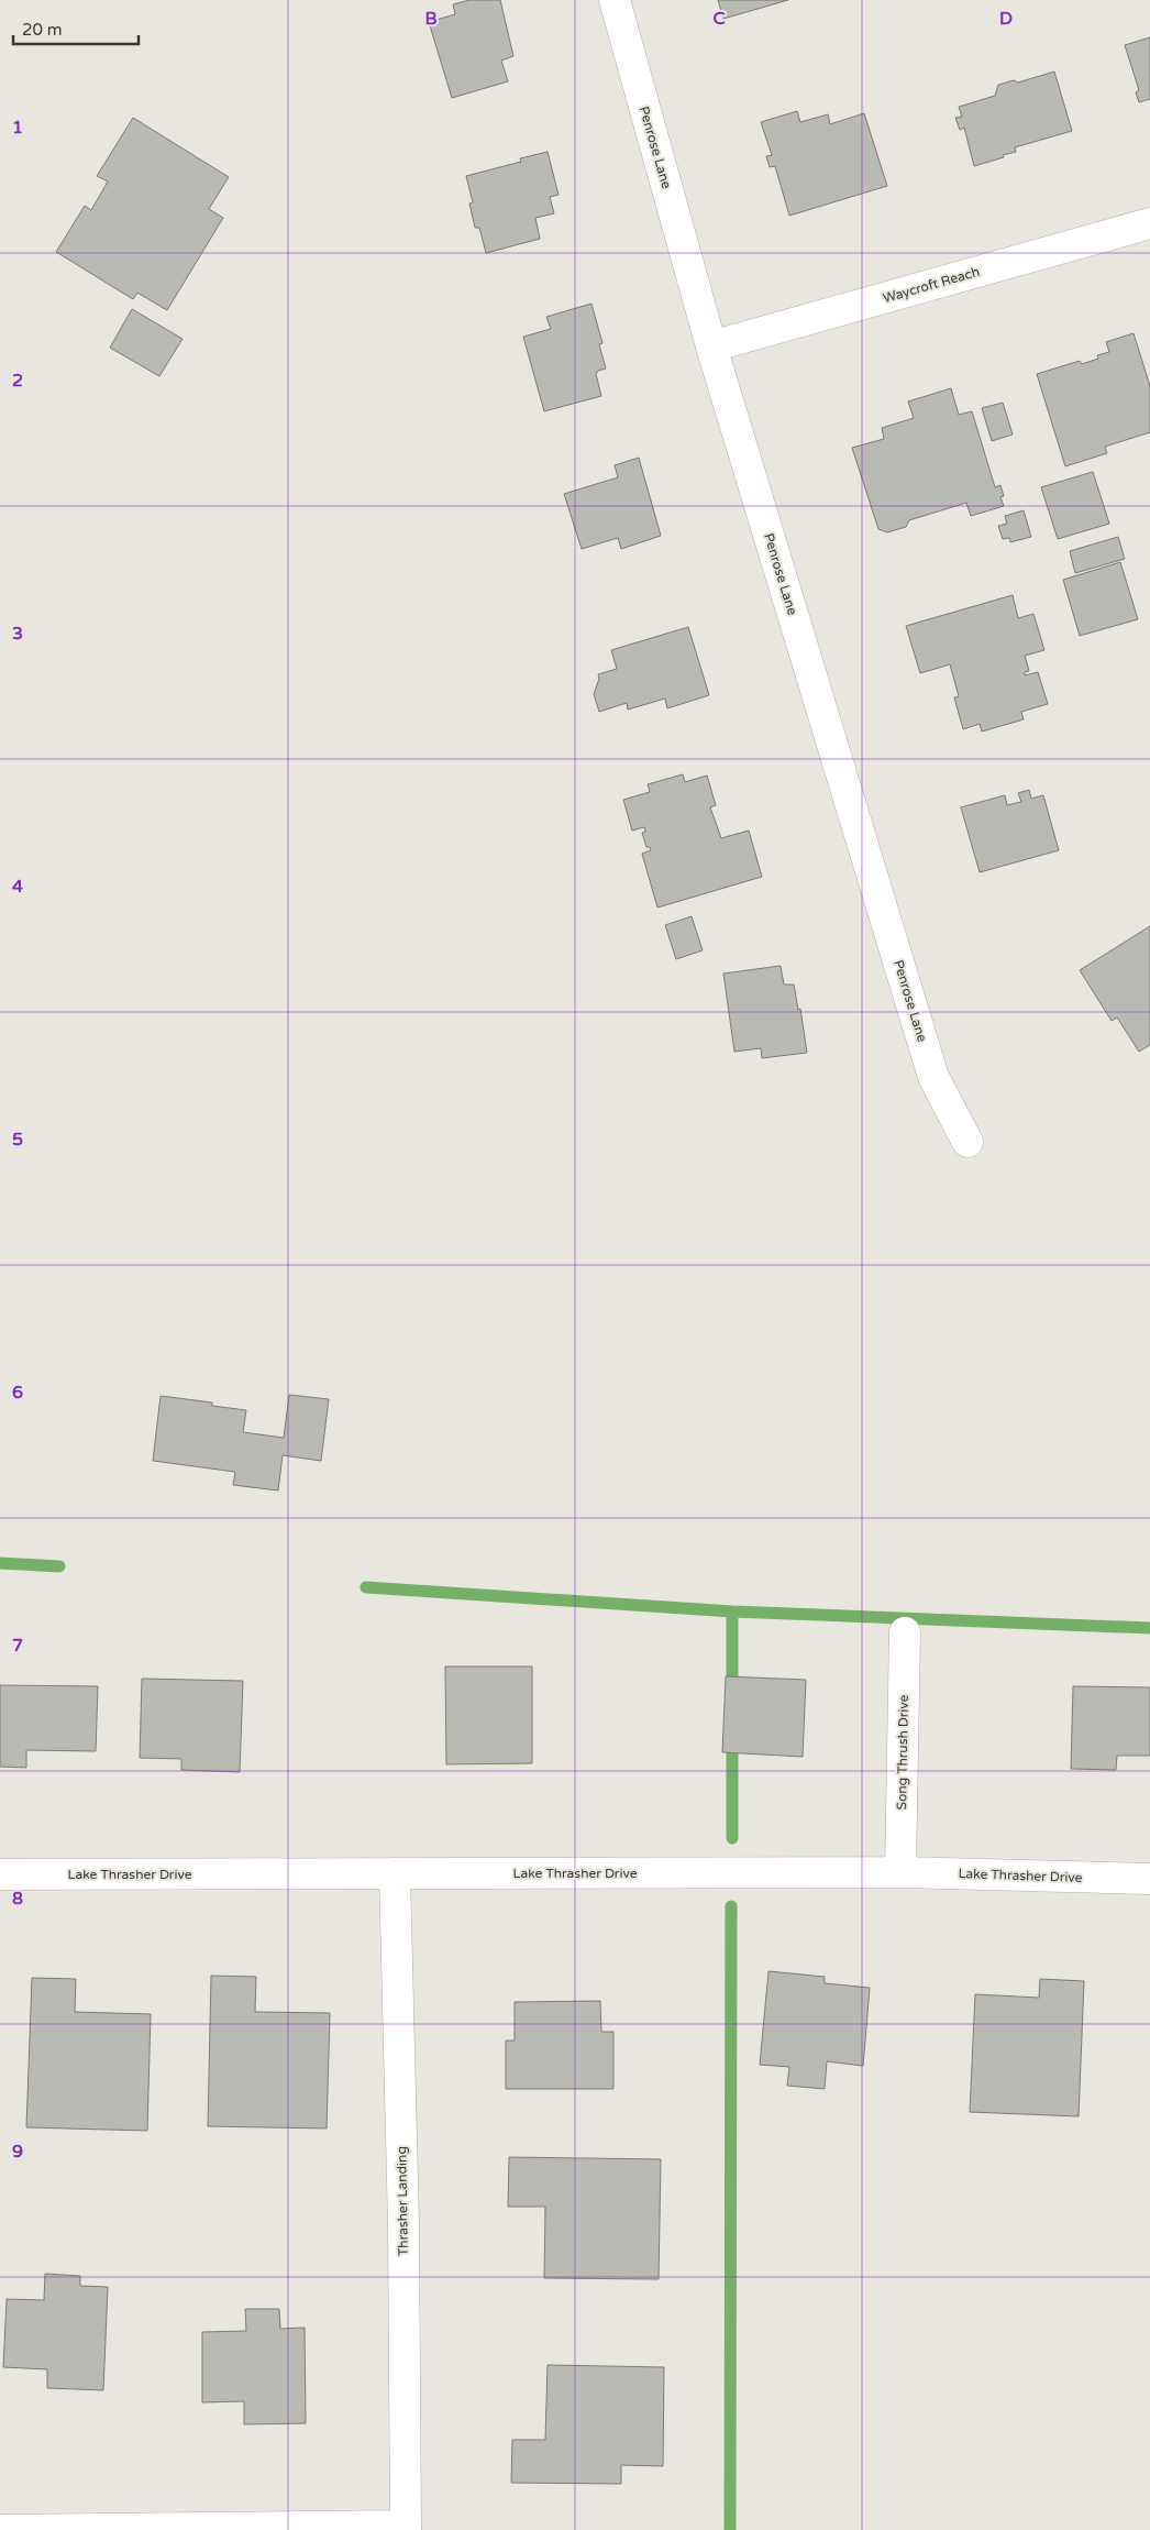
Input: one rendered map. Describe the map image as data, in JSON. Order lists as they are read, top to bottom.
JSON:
{
  "streets": {
    "street": [
      "Penrose Lane",
      "Waycroft Reach",
      "Song Thrush Drive",
      "Lake Thrasher Drive",
      "Thrasher Landing"
    ]
  },
  "crossings": [
    ["Penrose Lane", "Waycroft Reach"],
    ["Song Thrush Drive", "Lake Thrasher Drive"],
    ["Lake Thrasher Drive", "Thrasher Landing"]
  ],
  "scale_bar": "20 m",
  "grid": {
    "columns": ["B", "C", "D"],
    "rows": [
      "1",
      "2",
      "3",
      "4",
      "5",
      "6",
      "7",
      "8",
      "9"
    ]
  }
}
